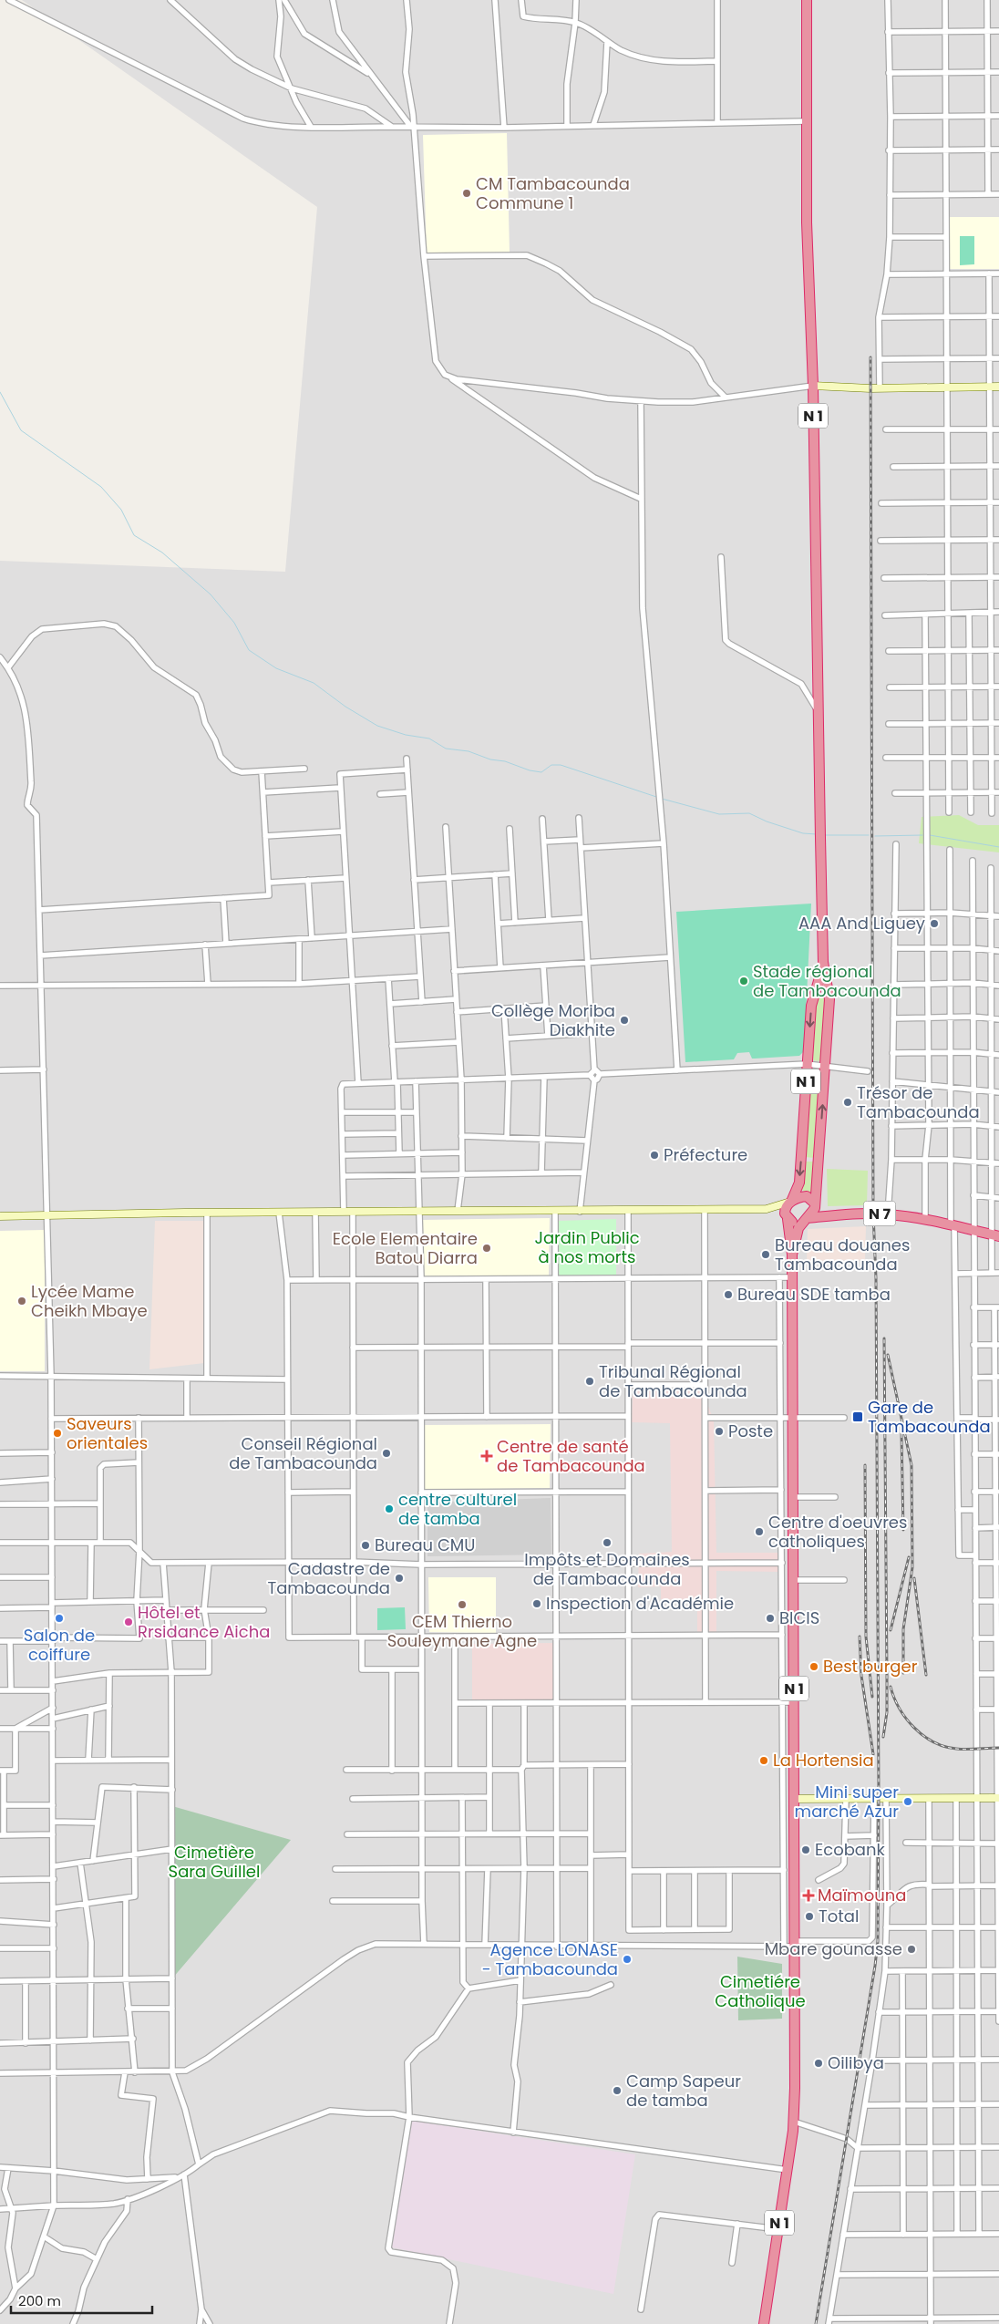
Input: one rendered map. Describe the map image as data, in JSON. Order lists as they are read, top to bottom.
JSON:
{
  "streets": {
    "highway": ["N 1", "N 7"]
  },
  "crossings": [
    ["N 1", "N 7"]
  ],
  "parks": ["Jardin Public à nos morts", "Cimetière Sara Guillel", "Cimetiére Catholique"],
  "places": {
    "other": [
      "CM Tambacounda Commune 1",
      "AAA And Liguey",
      "Stade régional de Tambacounda",
      "Collège Moriba Diakhite",
      "Trésor de Tambacounda",
      "Préfecture",
      "Ecole Elementaire Batou Diarra",
      "Bureau douanes Tambacounda",
      "Bureau SDE tamba",
      "Lycée Mame Cheikh Mbaye",
      "Tribunal Régional de Tambacounda",
      "Poste",
      "Saveurs orientales",
      "Conseil Régional de Tambacounda",
      "centre culturel de tamba",
      "Centre d'oeuvres catholiques",
      "Impôts et Domaines de Tambacounda",
      "Bureau CMU",
      "Cadastre de Tambacounda",
      "Inspection d'Académie",
      "CEM Thierno Souleymane Agne",
      "Salon de coiffure",
      "BICIS",
      "Hôtel et Rrsidance Aicha",
      "Best burger",
      "La Hortensia",
      "Mini super marché Azur",
      "Ecobank",
      "Total",
      "Mbare gounasse",
      "Agence LONASE - Tambacounda",
      "Oilibya",
      "Camp Sapeur de tamba"
    ],
    "transit": ["Gare de Tambacounda"],
    "health": ["Centre de santé de Tambacounda", "Maïmouna"]
  },
  "scale_bar": "200 m"
}
